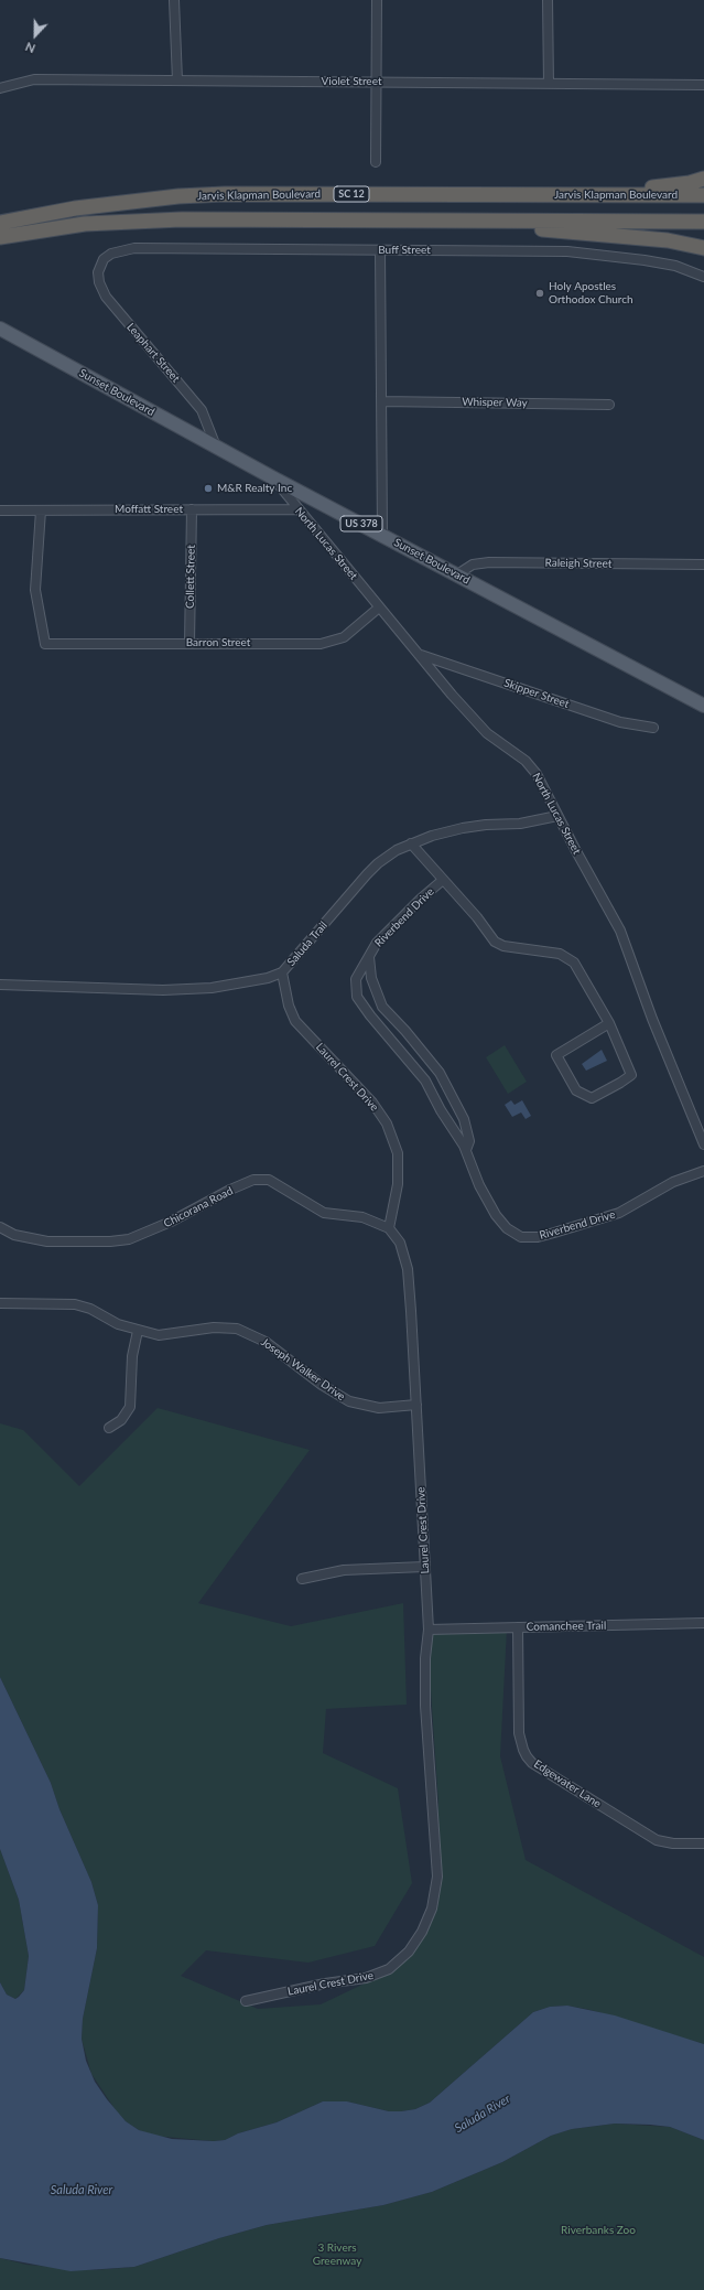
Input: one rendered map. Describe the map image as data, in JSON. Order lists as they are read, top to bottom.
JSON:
{
  "streets": {
    "highway": ["SC 12", "Jarvis Klapman Boulevard"],
    "main road": ["Sunset Boulevard", "US 378"],
    "street": [
      "Violet Street",
      "Buff Street",
      "Leaphart Street",
      "Whisper Way",
      "Moffatt Street",
      "North Lucas Street",
      "Raleigh Street",
      "Collett Street",
      "Barron Street",
      "Skipper Street",
      "Riverbend Drive",
      "Saluda Trail",
      "Laurel Crest Drive",
      "Chicorana Road",
      "Joseph Walker Drive",
      "Comanchee Trail",
      "Edgewater Lane"
    ]
  },
  "crossings": [
    ["Buff Street", "Leaphart Street"],
    ["Leaphart Street", "Sunset Boulevard"],
    ["Sunset Boulevard", "North Lucas Street"],
    ["Sunset Boulevard", "Raleigh Street"],
    ["Moffatt Street", "North Lucas Street"],
    ["Moffatt Street", "Collett Street"],
    ["Moffatt Street", "Barron Street"],
    ["North Lucas Street", "Barron Street"],
    ["North Lucas Street", "Skipper Street"],
    ["North Lucas Street", "Saluda Trail"],
    ["Collett Street", "Barron Street"],
    ["Riverbend Drive", "Saluda Trail"],
    ["Saluda Trail", "Laurel Crest Drive"],
    ["Laurel Crest Drive", "Chicorana Road"],
    ["Laurel Crest Drive", "Joseph Walker Drive"],
    ["Laurel Crest Drive", "Comanchee Trail"],
    ["Comanchee Trail", "Edgewater Lane"]
  ],
  "water": ["Saluda River"],
  "parks": ["Riverbanks Zoo", "3 Rivers Greenway"],
  "places": ["Holy Apostles Orthodox Church", "M&R Realty Inc"],
  "north": "bottom"
}
